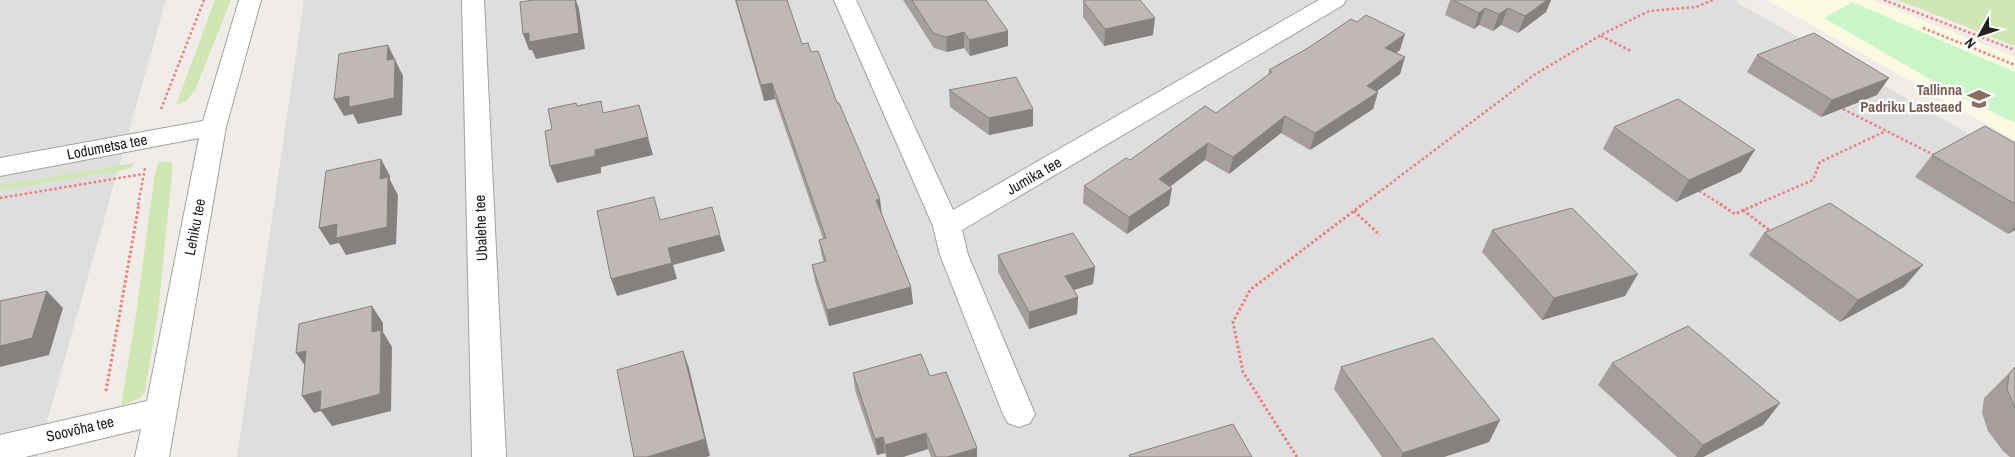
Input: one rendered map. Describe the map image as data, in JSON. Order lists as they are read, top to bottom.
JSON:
{
  "streets": {
    "street": [
      "Lodumetsa tee",
      "Jumika tee",
      "Lehiku tee",
      "Ubalehe tee",
      "Soovõha tee"
    ]
  },
  "crossings": [
    ["Lodumetsa tee", "Lehiku tee"],
    ["Lehiku tee", "Soovõha tee"]
  ],
  "places": {
    "school or university": ["Tallinna Padriku Lasteaed"]
  },
  "north": "bottom left"
}
